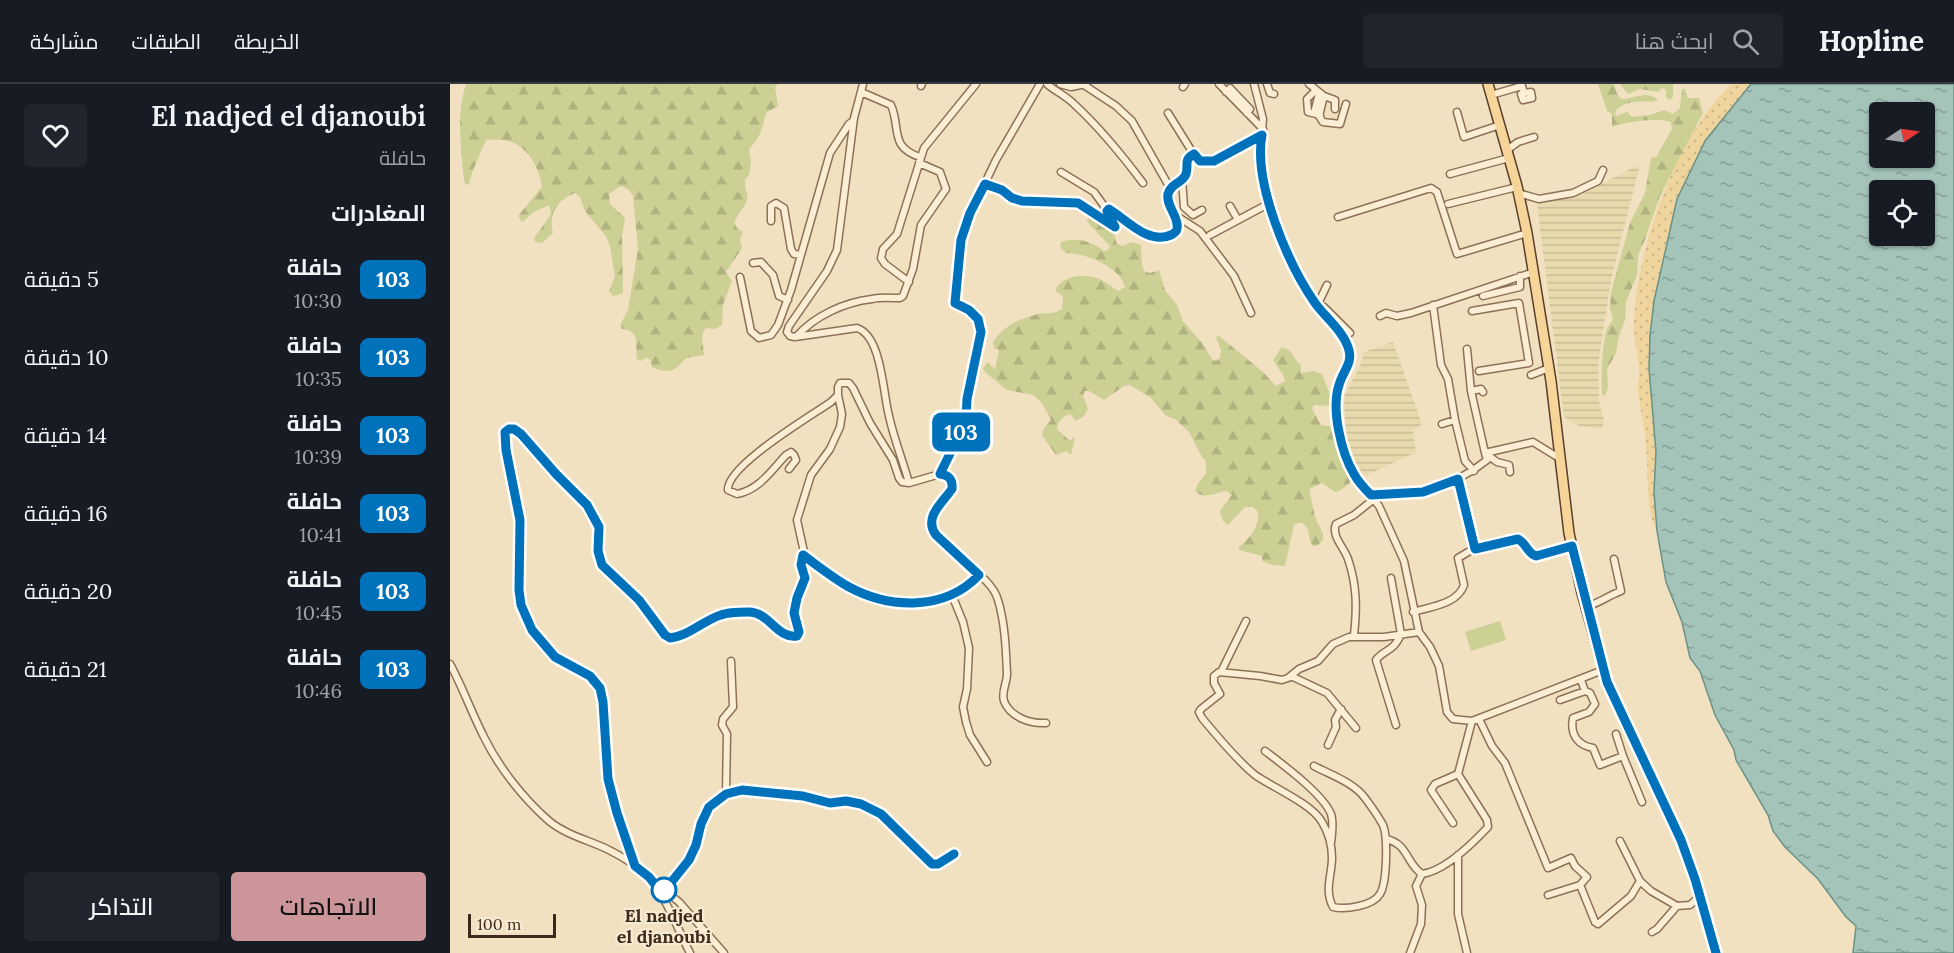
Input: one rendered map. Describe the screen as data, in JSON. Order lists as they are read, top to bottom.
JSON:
{
  "places": ["El nadjed el djanoubi"],
  "lines": ["bus line 103"],
  "scale_bar": "100 m",
  "north": "right",
  "page": {
    "header": "Hopline",
    "search": "ابحث هنا",
    "nav": ["الخريطة", "الطبقات", "مشاركة"],
    "on_map": "103",
    "heading": [
      ["El nadjed el djanoubi", "حافلة"],
      "المغادرات"
    ],
    "list": [
      {
        "mark": "103",
        "name": "حافلة",
        "note": "10:30",
        "value": "5 دقيقة"
      },
      {
        "mark": "103",
        "name": "حافلة",
        "note": "10:35",
        "value": "10 دقيقة"
      },
      {
        "mark": "103",
        "name": "حافلة",
        "note": "10:39",
        "value": "14 دقيقة"
      },
      {
        "mark": "103",
        "name": "حافلة",
        "note": "10:41",
        "value": "16 دقيقة"
      },
      {
        "mark": "103",
        "name": "حافلة",
        "note": "10:45",
        "value": "20 دقيقة"
      },
      {
        "mark": "103",
        "name": "حافلة",
        "note": "10:46",
        "value": "21 دقيقة"
      }
    ],
    "buttons": ["الاتجاهات", "التذاكر"],
    "scale": "100 m"
  }
}
